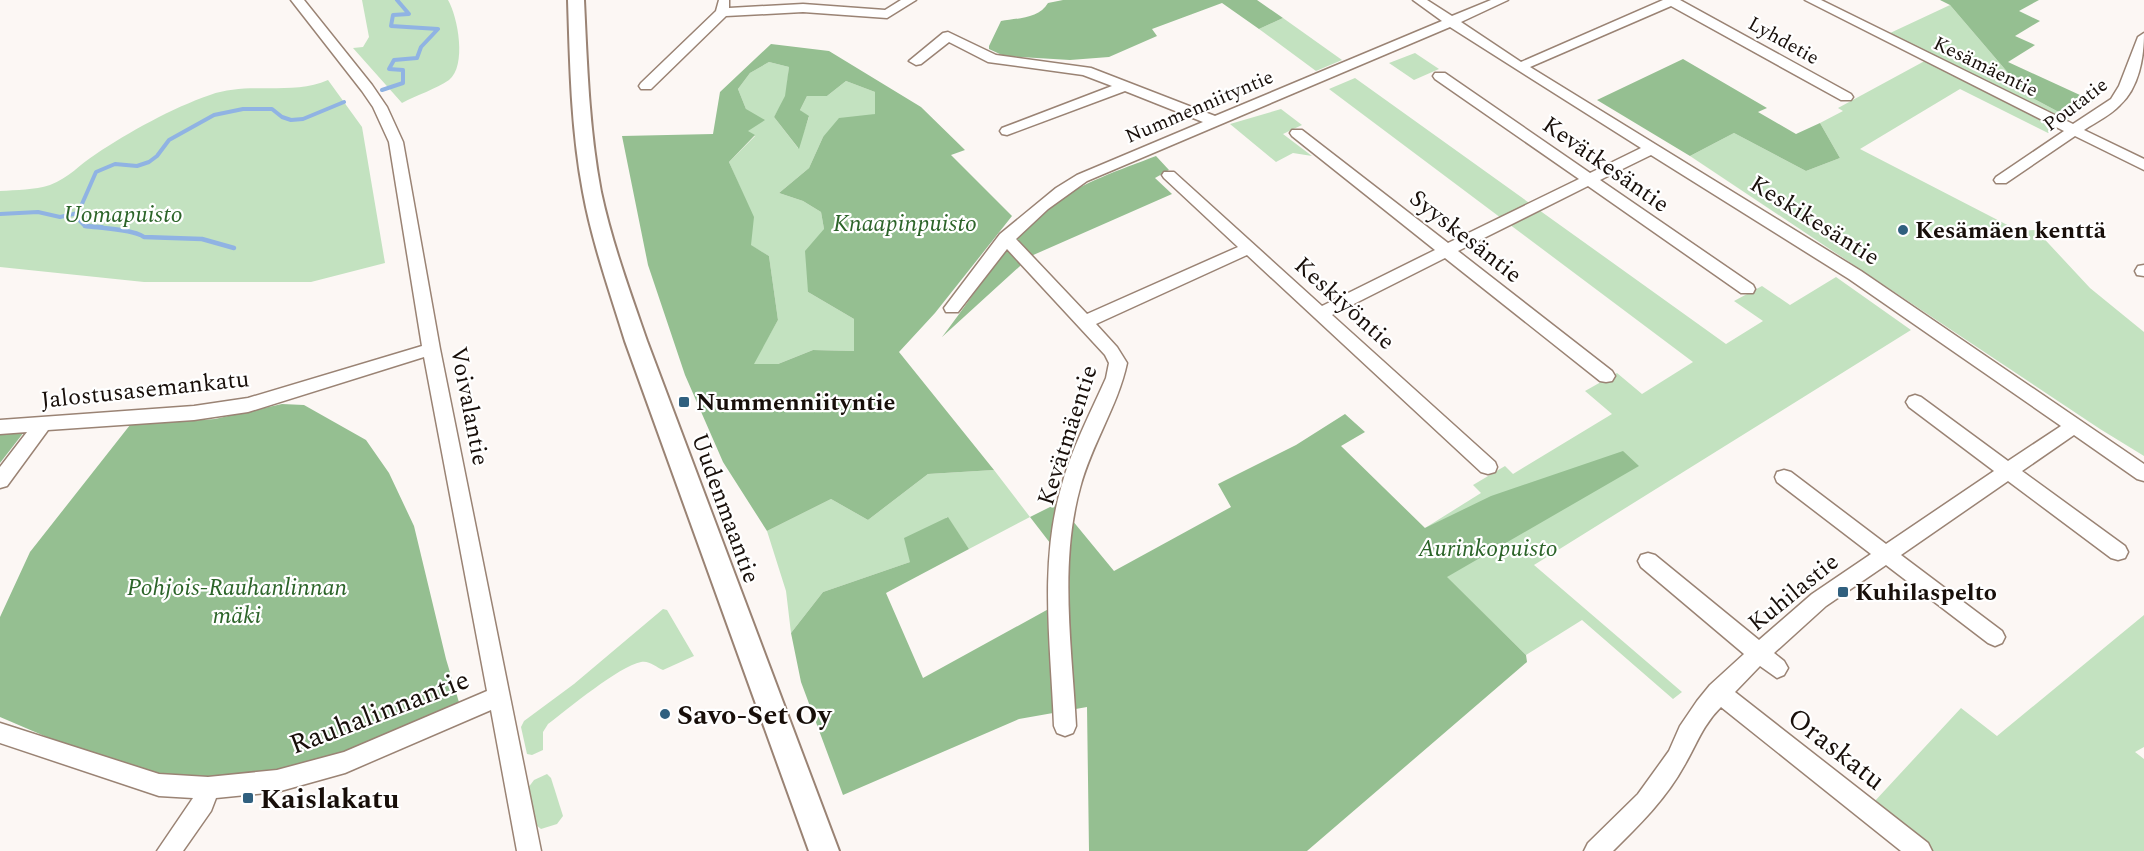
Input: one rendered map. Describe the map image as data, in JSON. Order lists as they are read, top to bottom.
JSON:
{
  "streets": {
    "main road": ["Uudenmaantie"],
    "street": [
      "Lyhdetie",
      "Kesämäentie",
      "Poutatie",
      "Nummenniityntie",
      "Kevätkesäntie",
      "Keskikesäntie",
      "Syyskesäntie",
      "Keskiyöntie",
      "Jalostusasemankatu",
      "Voivalantie",
      "Kevätmäentie",
      "Kuhilastie",
      "Rauhalinnantie",
      "Oraskatu"
    ]
  },
  "crossings": [
    ["Lyhdetie", "Keskikesäntie"],
    ["Kesämäentie", "Poutatie"],
    ["Nummenniityntie", "Keskikesäntie"],
    ["Nummenniityntie", "Kevätmäentie"],
    ["Keskikesäntie", "Kuhilastie"],
    ["Jalostusasemankatu", "Voivalantie"],
    ["Voivalantie", "Rauhalinnantie"],
    ["Kuhilastie", "Oraskatu"]
  ],
  "parks": [
    "Uomapuisto",
    "Knaapinpuisto",
    "Aurinkopuisto",
    "Pohjois-Rauhanlinnan mäki"
  ],
  "places": {
    "other": ["Kesämäen kenttä", "Savo-Set Oy"],
    "transit": ["Nummenniityntie", "Kuhilaspelto", "Kaislakatu"]
  }
}
